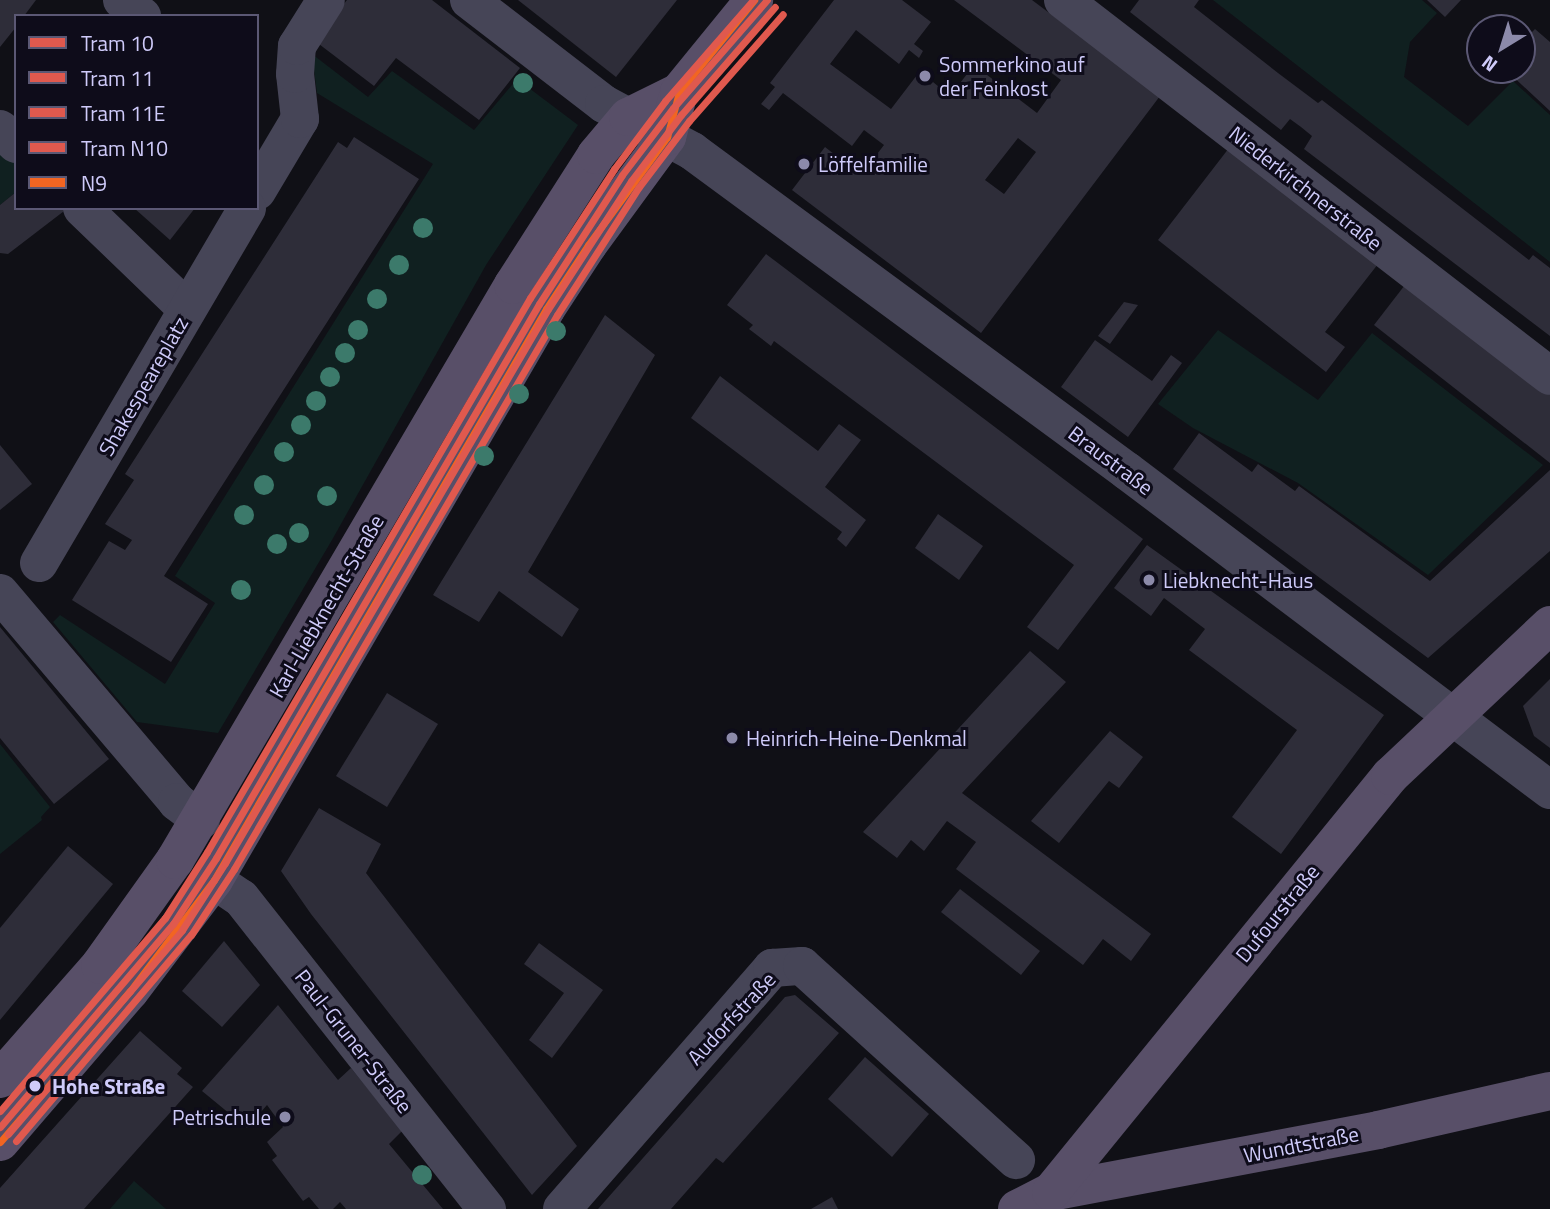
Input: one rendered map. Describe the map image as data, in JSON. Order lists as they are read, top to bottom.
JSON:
{
  "streets": {
    "main road": ["Karl-Liebknecht-Straße", "Dufourstraße", "Wundtstraße"],
    "street": [
      "Niederkirchnerstraße",
      "Shakespeareplatz",
      "Braustraße",
      "Audorfstraße",
      "Paul-Gruner-Straße"
    ]
  },
  "crossings": [
    ["Braustraße", "Karl-Liebknecht-Straße"],
    ["Braustraße", "Dufourstraße"],
    ["Karl-Liebknecht-Straße", "Paul-Gruner-Straße"],
    ["Dufourstraße", "Wundtstraße"]
  ],
  "places": [
    "Sommerkino auf der Feinkost",
    "Löffelfamilie",
    "Liebknecht-Haus",
    "Heinrich-Heine-Denkmal",
    "Hohe Straße",
    "Petrischule"
  ],
  "lines": [
    "tram line 10",
    "tram line 11E",
    "transit line N9",
    "tram line 11",
    "tram line N10"
  ],
  "legend": [
    "Tram 10",
    "Tram 11",
    "Tram 11E",
    "Tram N10",
    "N9"
  ],
  "north": "bottom left"
}
